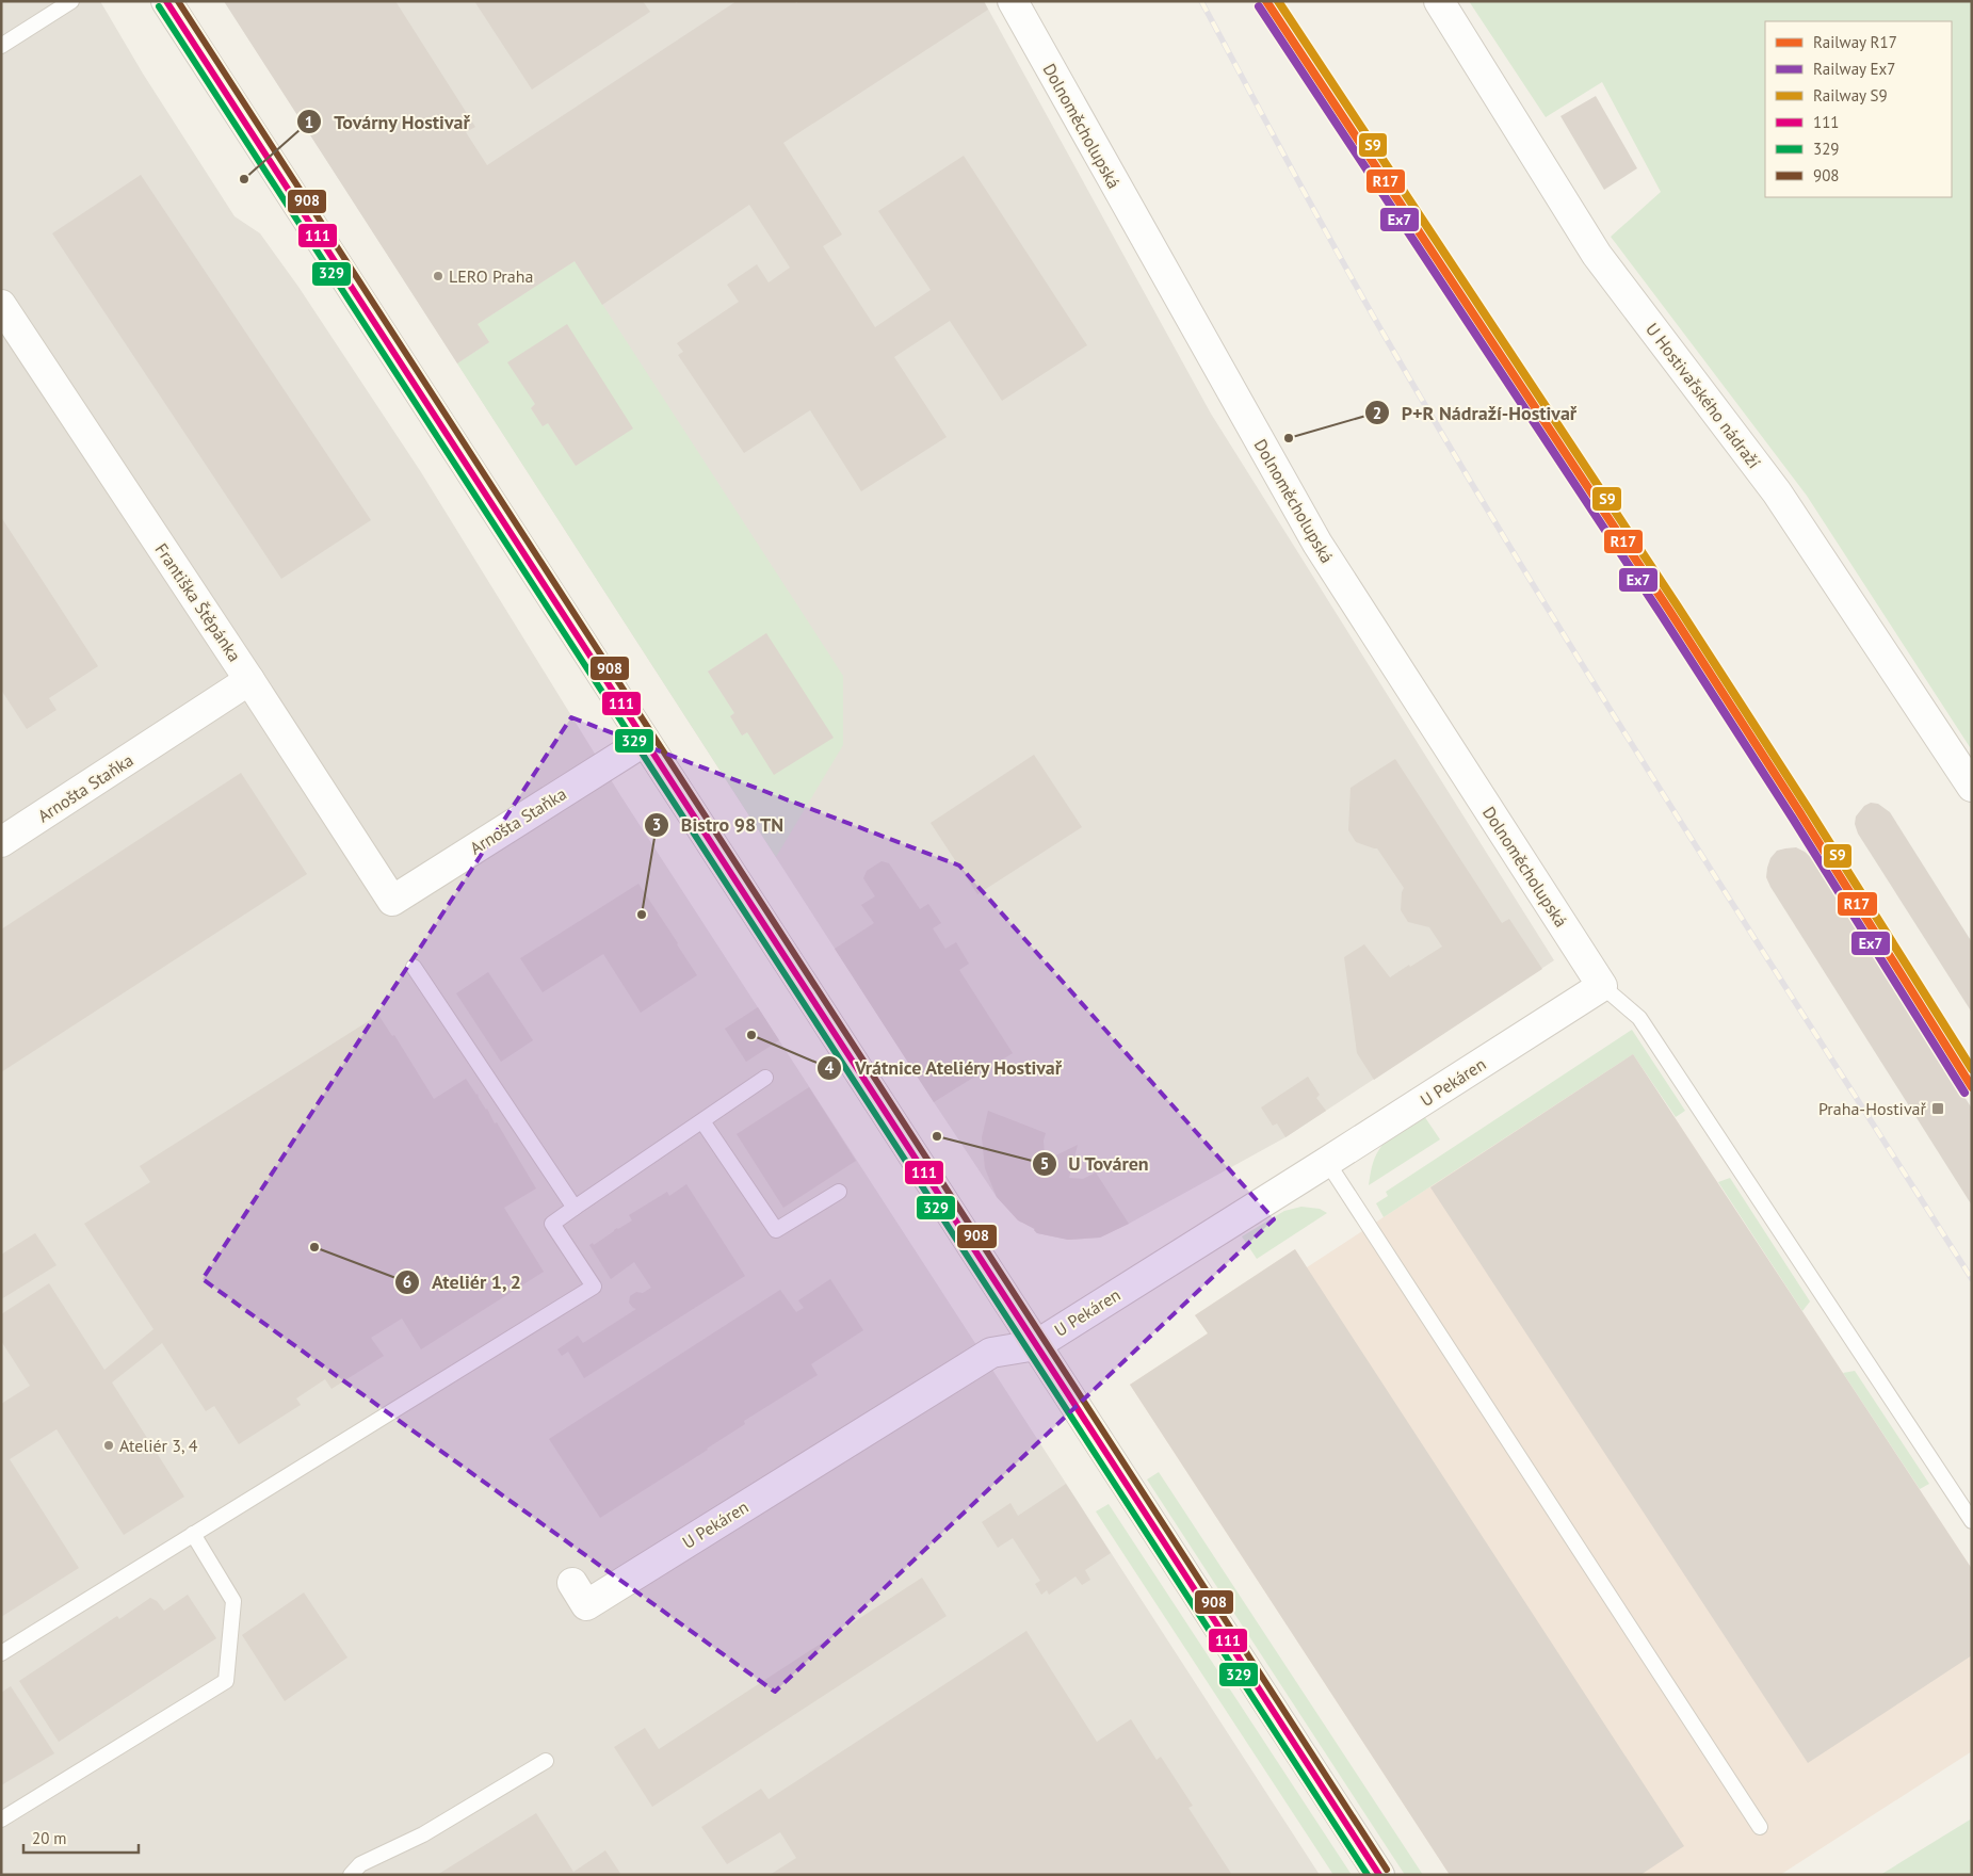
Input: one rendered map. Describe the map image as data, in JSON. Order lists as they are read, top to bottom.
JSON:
{
  "streets": {
    "street": [
      "Dolnoměcholupská",
      "U Hostivařského nádraží",
      "Františka Štěpánka",
      "Arnošta Staňka",
      "U Pekáren"
    ]
  },
  "crossings": [
    ["Dolnoměcholupská", "U Pekáren"],
    ["Františka Štěpánka", "Arnošta Staňka"]
  ],
  "places": {
    "other": [
      "Továrny Hostivař",
      "LERO Praha",
      "P+R Nádraží-Hostivař",
      "Bistro 98 TN",
      "Vrátnice Ateliéry Hostivař",
      "U Továren",
      "Ateliér 1, 2",
      "Ateliér 3, 4"
    ],
    "transit": ["Praha-Hostivař"]
  },
  "lines": [
    "rail line R17",
    "rail line S9",
    "transit line 111",
    "transit line 908",
    "rail line Ex7",
    "transit line 329"
  ],
  "legend": [
    "Railway R17",
    "Railway Ex7",
    "Railway S9",
    "111",
    "329",
    "908"
  ],
  "scale_bar": "20 m"
}
